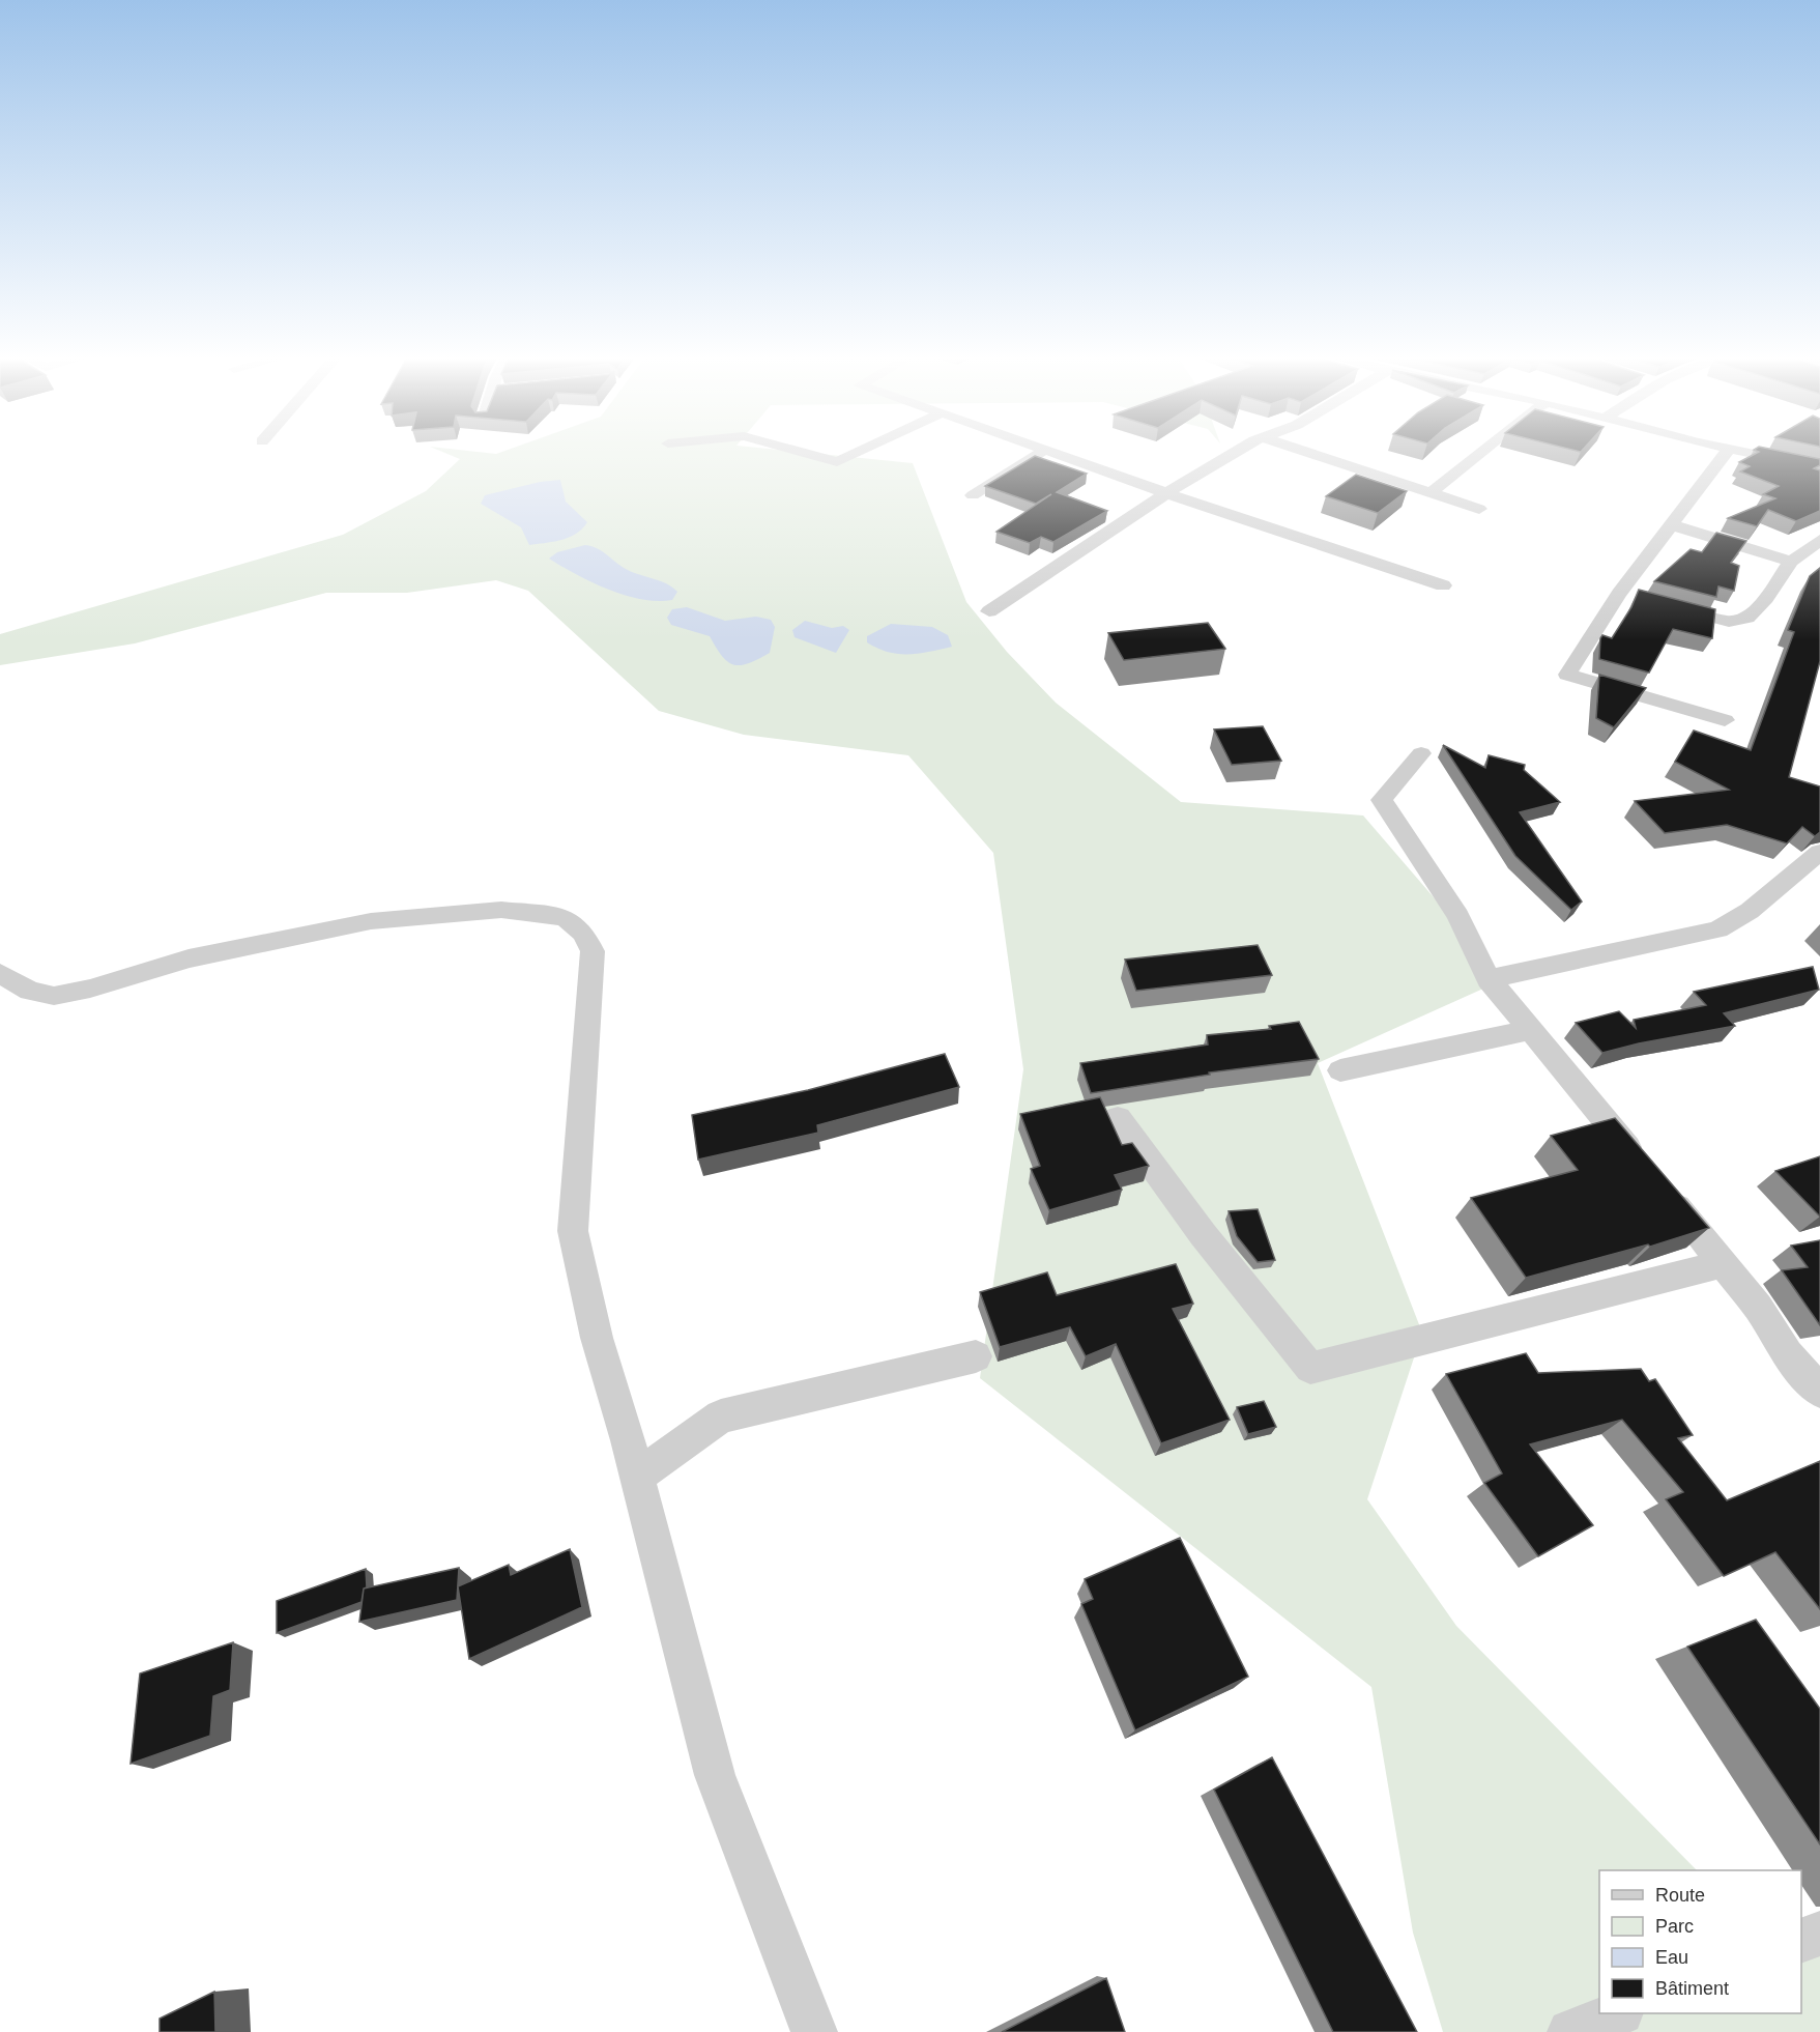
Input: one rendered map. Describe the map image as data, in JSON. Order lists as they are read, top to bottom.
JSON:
{
  "legend": [
    "Route",
    "Parc",
    "Eau",
    "Bâtiment"
  ]
}
